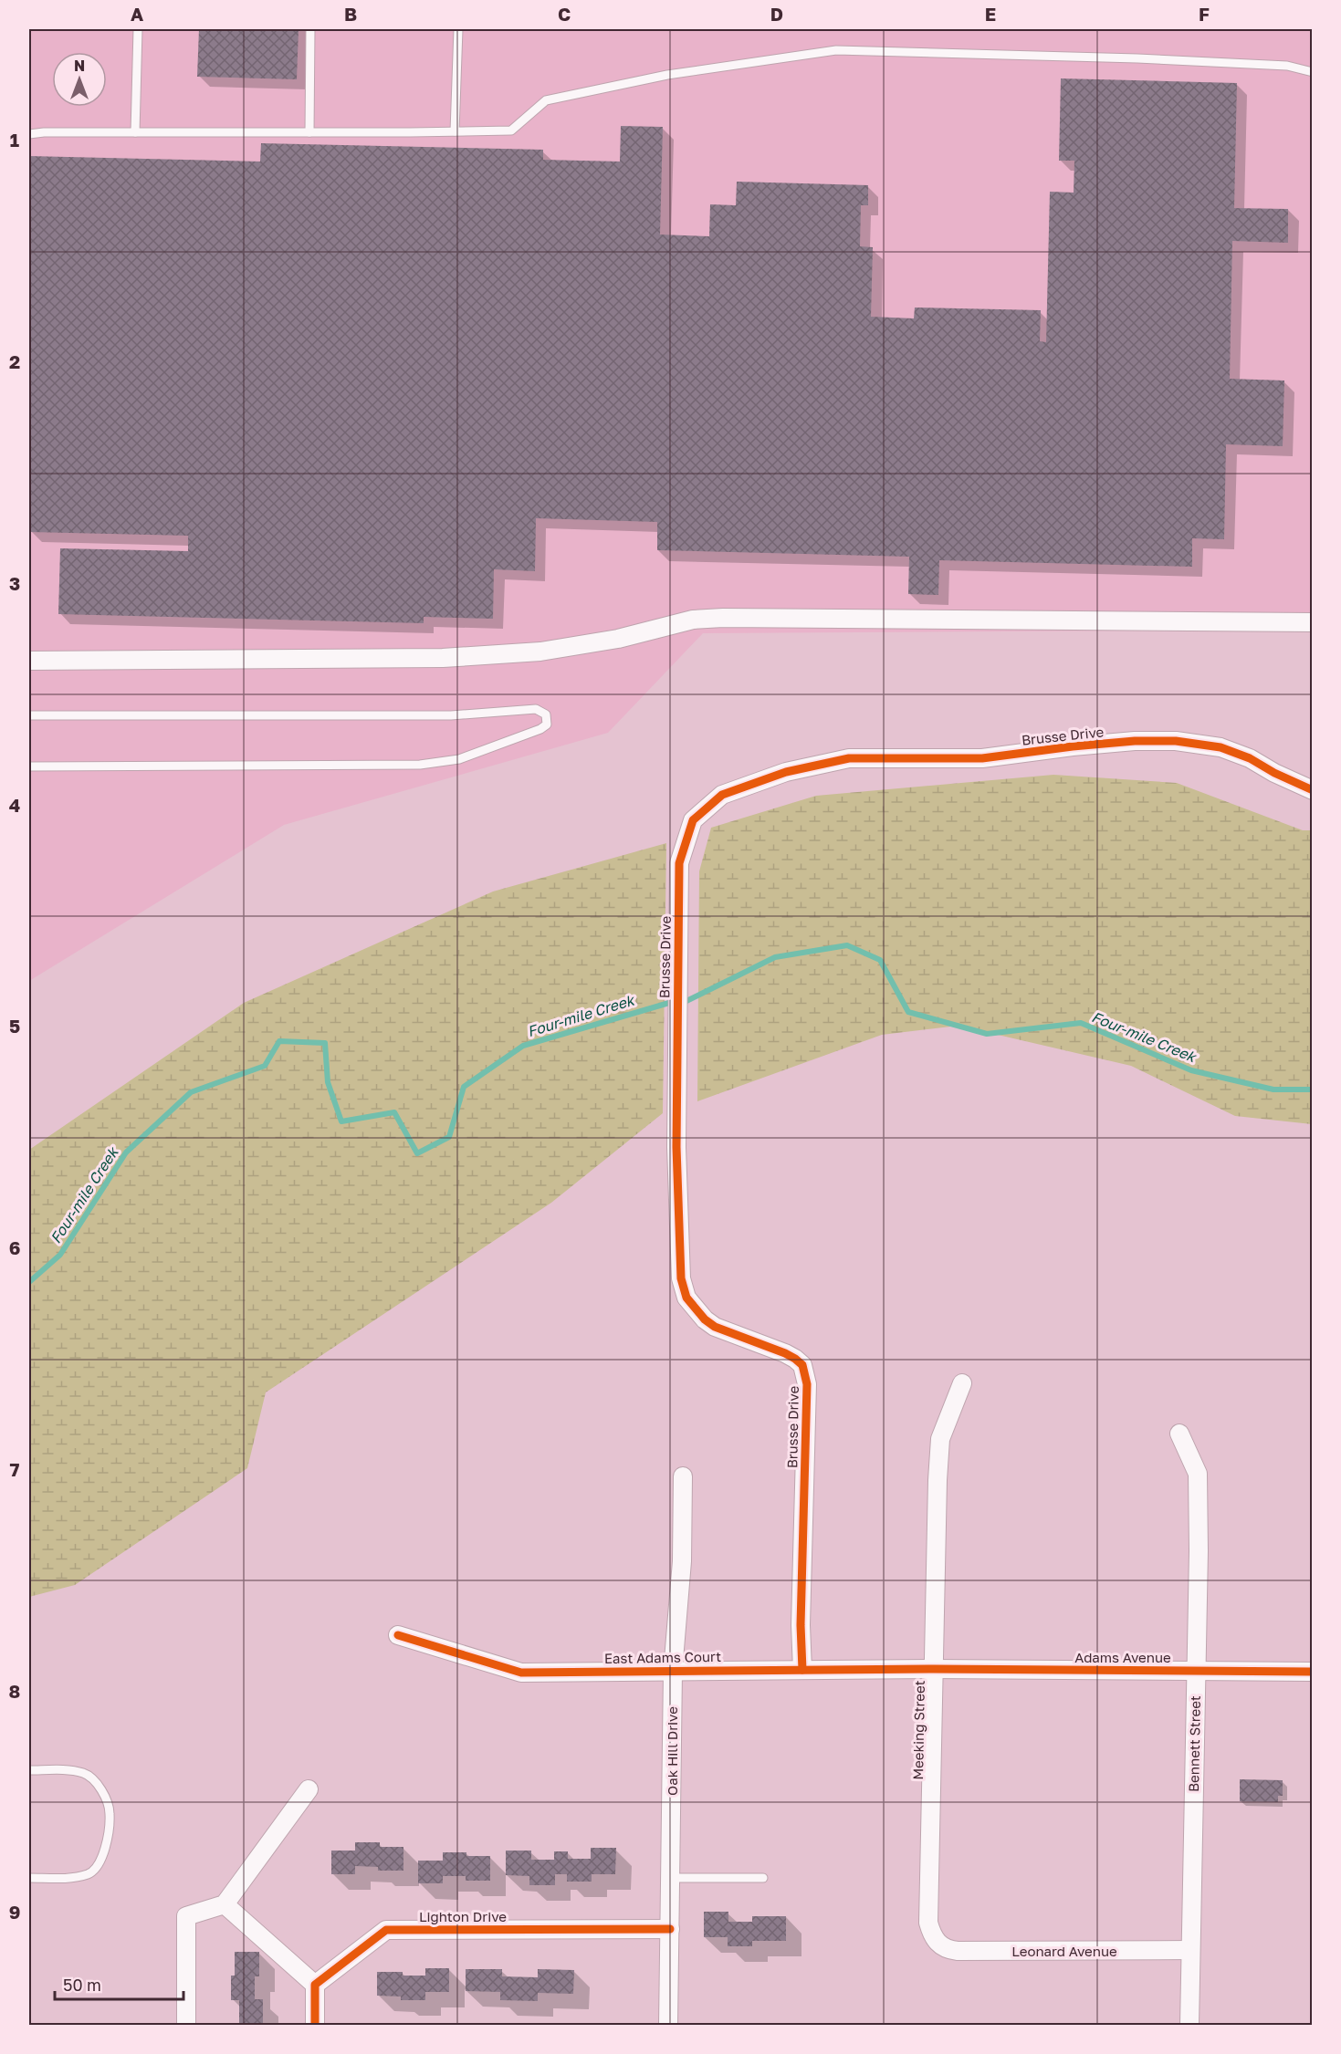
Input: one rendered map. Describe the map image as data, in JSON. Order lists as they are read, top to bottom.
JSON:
{
  "streets": {
    "street": [
      "Brusse Drive",
      "East Adams Court",
      "Adams Avenue",
      "Meeking Street",
      "Bennett Street",
      "Oak Hill Drive",
      "Lighton Drive",
      "Leonard Avenue"
    ]
  },
  "crossings": [
    ["Brusse Drive", "East Adams Court"],
    ["East Adams Court", "Adams Avenue"],
    ["East Adams Court", "Meeking Street"],
    ["East Adams Court", "Oak Hill Drive"],
    ["Adams Avenue", "Meeking Street"],
    ["Adams Avenue", "Bennett Street"],
    ["Meeking Street", "Leonard Avenue"],
    ["Bennett Street", "Leonard Avenue"],
    ["Oak Hill Drive", "Lighton Drive"]
  ],
  "water": ["Four-mile Creek"],
  "scale_bar": "50 m",
  "north": "top",
  "grid": {
    "columns": [
      "A",
      "B",
      "C",
      "D",
      "E",
      "F"
    ],
    "rows": [
      "1",
      "2",
      "3",
      "4",
      "5",
      "6",
      "7",
      "8",
      "9"
    ]
  }
}
